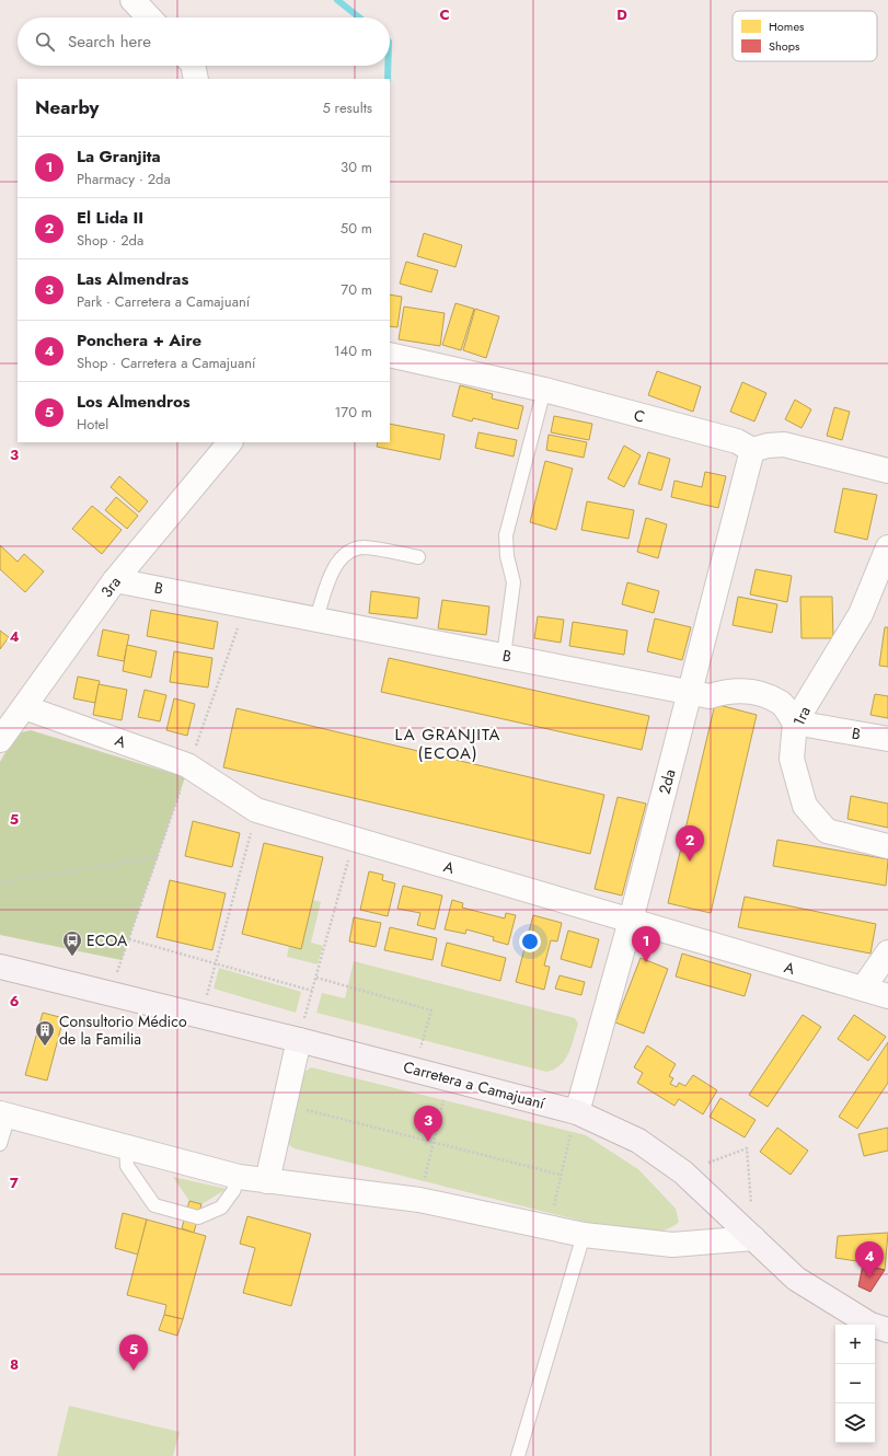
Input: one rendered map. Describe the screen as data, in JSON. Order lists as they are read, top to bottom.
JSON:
{
  "streets": {
    "main road": ["Carretera a Camajuaní"],
    "street": [
      "C",
      "3ra",
      "B",
      "1ra",
      "A",
      "2da"
    ]
  },
  "crossings": [
    ["C", "2da"],
    ["3ra", "B"],
    ["3ra", "A"],
    ["B", "1ra"],
    ["B", "2da"],
    ["A", "2da"],
    ["2da", "Carretera a Camajuaní"]
  ],
  "districts": ["LA GRANJITA (ECOA)"],
  "places": {
    "bus stop": ["ECOA"],
    "building": ["Consultorio Médico de la Familia"]
  },
  "legend": ["Homes", "Shops"],
  "page": {
    "search": "Search here",
    "heading": ["Nearby", "5 results"],
    "list": [
      {
        "mark": "1",
        "name": "La Granjita",
        "note": "Pharmacy · 2da",
        "value": "30 m"
      },
      {
        "mark": "2",
        "name": "El Lida II",
        "note": "Shop · 2da",
        "value": "50 m"
      },
      {
        "mark": "3",
        "name": "Las Almendras",
        "note": "Park · Carretera a Camajuaní",
        "value": "70 m"
      },
      {
        "mark": "4",
        "name": "Ponchera + Aire",
        "note": "Shop · Carretera a Camajuaní",
        "value": "140 m"
      },
      {
        "mark": "5",
        "name": "Los Almendros",
        "note": "Hotel",
        "value": "170 m"
      }
    ],
    "pins": [
      "2",
      "1",
      "3",
      "4",
      "5"
    ],
    "map_buttons": ["+", "−"]
  },
  "grid": {
    "columns": ["C", "D"],
    "rows": [
      "3",
      "4",
      "5",
      "6",
      "7",
      "8"
    ]
  }
}
